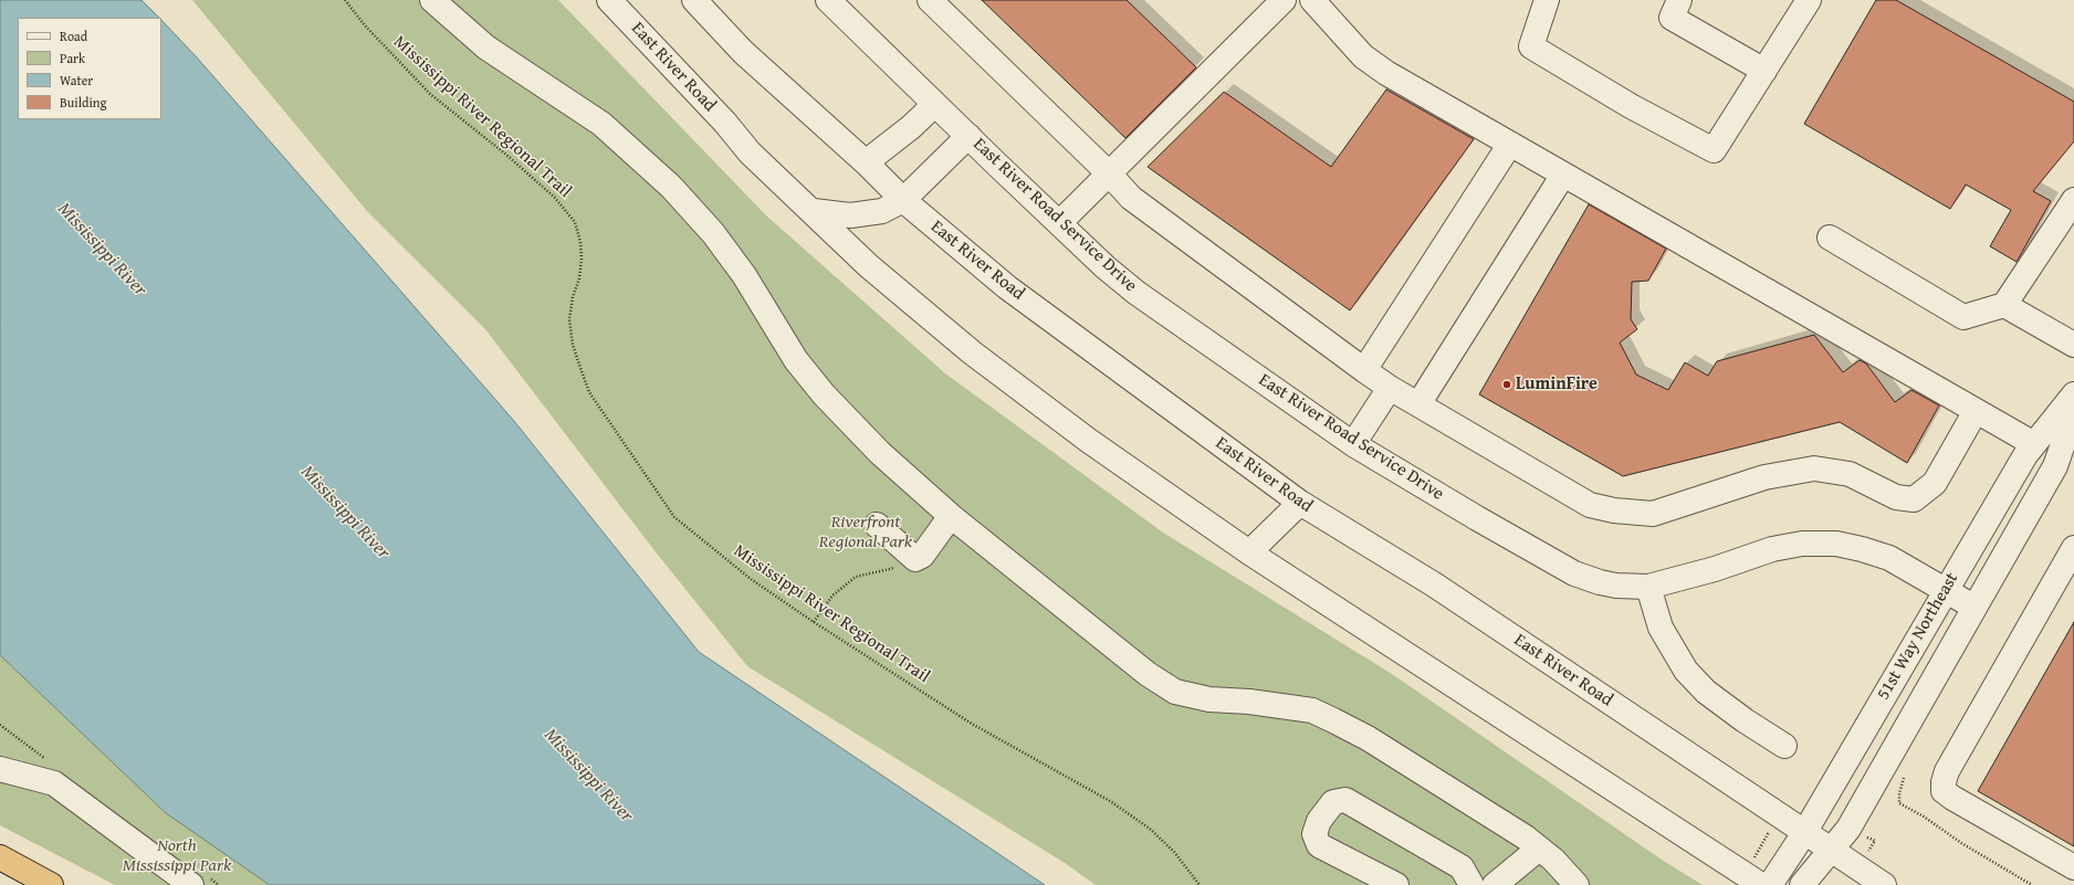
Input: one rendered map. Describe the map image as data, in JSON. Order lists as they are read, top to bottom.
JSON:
{
  "streets": {
    "street": ["East River Road", "East River Road Service Drive", "51st Way Northeast"],
    "path": ["Mississippi River Regional Trail"]
  },
  "crossings": [
    ["East River Road", "51st Way Northeast"],
    ["East River Road Service Drive", "51st Way Northeast"]
  ],
  "water": ["Mississippi River"],
  "parks": ["Riverfront Regional Park", "North Mississippi Park"],
  "places": ["LuminFire"],
  "legend": [
    "Road",
    "Park",
    "Water",
    "Building"
  ]
}
